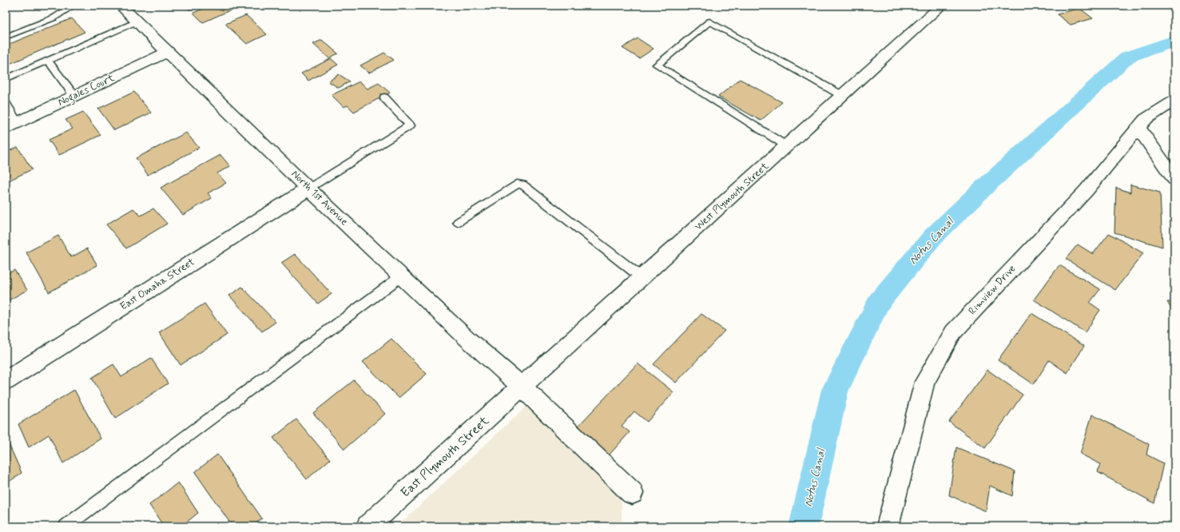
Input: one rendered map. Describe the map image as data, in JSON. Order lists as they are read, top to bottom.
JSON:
{
  "streets": {
    "street": [
      "Nogales Court",
      "West Plymouth Street",
      "North 1st Avenue",
      "East Omaha Street",
      "Rimview Drive",
      "East Plymouth Street"
    ]
  },
  "crossings": [
    ["Nogales Court", "North 1st Avenue"],
    ["West Plymouth Street", "North 1st Avenue"],
    ["West Plymouth Street", "East Plymouth Street"],
    ["North 1st Avenue", "East Omaha Street"],
    ["North 1st Avenue", "East Plymouth Street"]
  ],
  "water": ["Notus Canal"]
}
